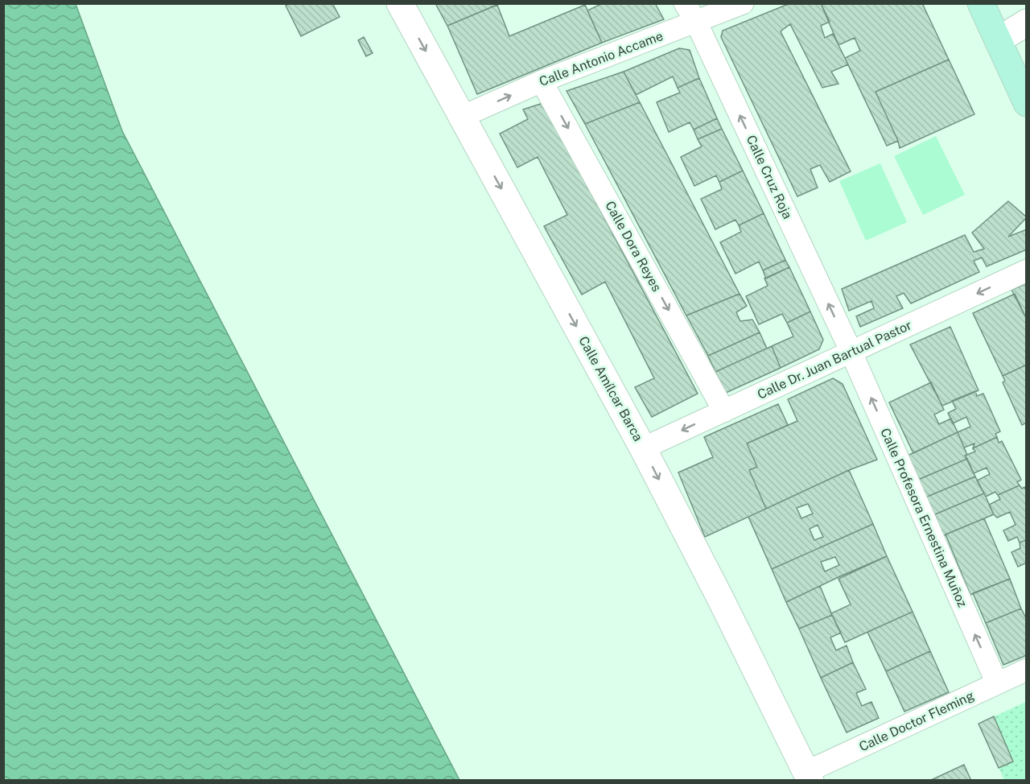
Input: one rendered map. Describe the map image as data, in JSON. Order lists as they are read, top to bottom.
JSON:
{
  "streets": {
    "street": [
      "Calle Antonio Accame",
      "Calle Cruz Roja",
      "Calle Dora Reyes",
      "Calle Dr. Juan Bartual Pastor",
      "Calle Amílcar Barca",
      "Calle Profesora Ernestina Muñoz",
      "Calle Doctor Fleming"
    ]
  },
  "crossings": [
    ["Calle Antonio Accame", "Calle Cruz Roja"],
    ["Calle Antonio Accame", "Calle Dora Reyes"],
    ["Calle Antonio Accame", "Calle Amílcar Barca"],
    ["Calle Cruz Roja", "Calle Dr. Juan Bartual Pastor"],
    ["Calle Cruz Roja", "Calle Profesora Ernestina Muñoz"],
    ["Calle Dora Reyes", "Calle Dr. Juan Bartual Pastor"],
    ["Calle Dr. Juan Bartual Pastor", "Calle Amílcar Barca"],
    ["Calle Dr. Juan Bartual Pastor", "Calle Profesora Ernestina Muñoz"],
    ["Calle Amílcar Barca", "Calle Doctor Fleming"],
    ["Calle Profesora Ernestina Muñoz", "Calle Doctor Fleming"]
  ],
  "one_way": [
    "Calle Cruz Roja",
    "Calle Dora Reyes",
    "Calle Dr. Juan Bartual Pastor",
    "Calle Amílcar Barca",
    "Calle Profesora Ernestina Muñoz"
  ]
}
